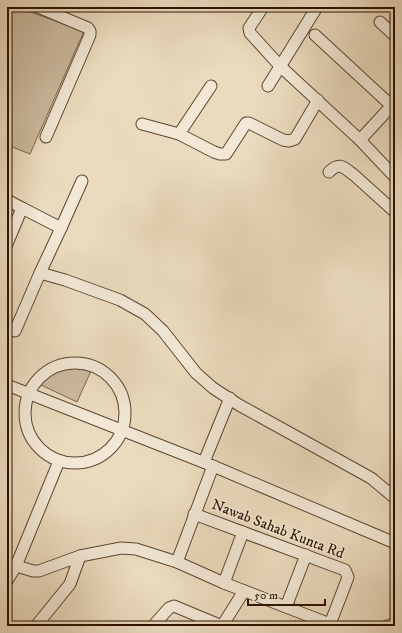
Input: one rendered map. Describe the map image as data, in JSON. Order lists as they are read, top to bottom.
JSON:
{
  "streets": {
    "street": ["Nawab Sahab Kunta Rd"]
  },
  "scale_bar": "50 m"
}
